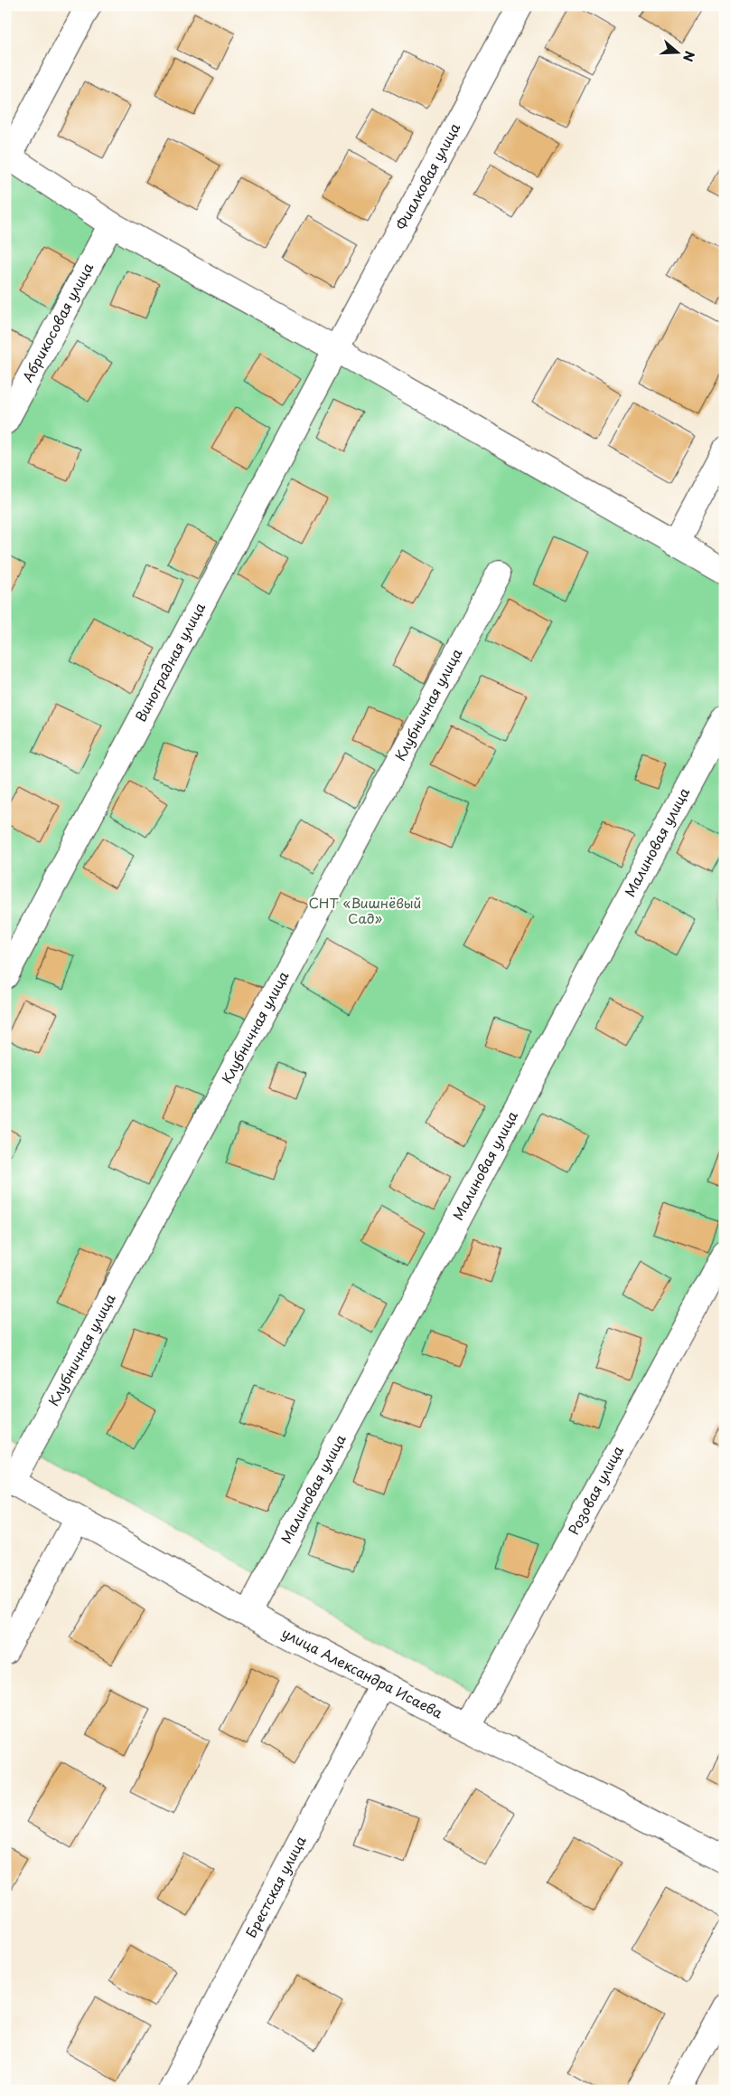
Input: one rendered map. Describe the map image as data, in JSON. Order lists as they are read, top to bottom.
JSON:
{
  "streets": {
    "street": [
      "Фиалковая улица",
      "Абрикосовая улица",
      "Виноградная улица",
      "Клубничная улица",
      "Малиновая улица",
      "Розовая улица",
      "улица Александра Исаева",
      "Брестская улица"
    ]
  },
  "crossings": [
    ["Фиалковая улица", "Виноградная улица"],
    ["Клубничная улица", "улица Александра Исаева"],
    ["Малиновая улица", "улица Александра Исаева"],
    ["Розовая улица", "улица Александра Исаева"],
    ["улица Александра Исаева", "Брестская улица"]
  ],
  "parks": ["СНТ «Вишнёвый Cад»"],
  "north": "right"
}
